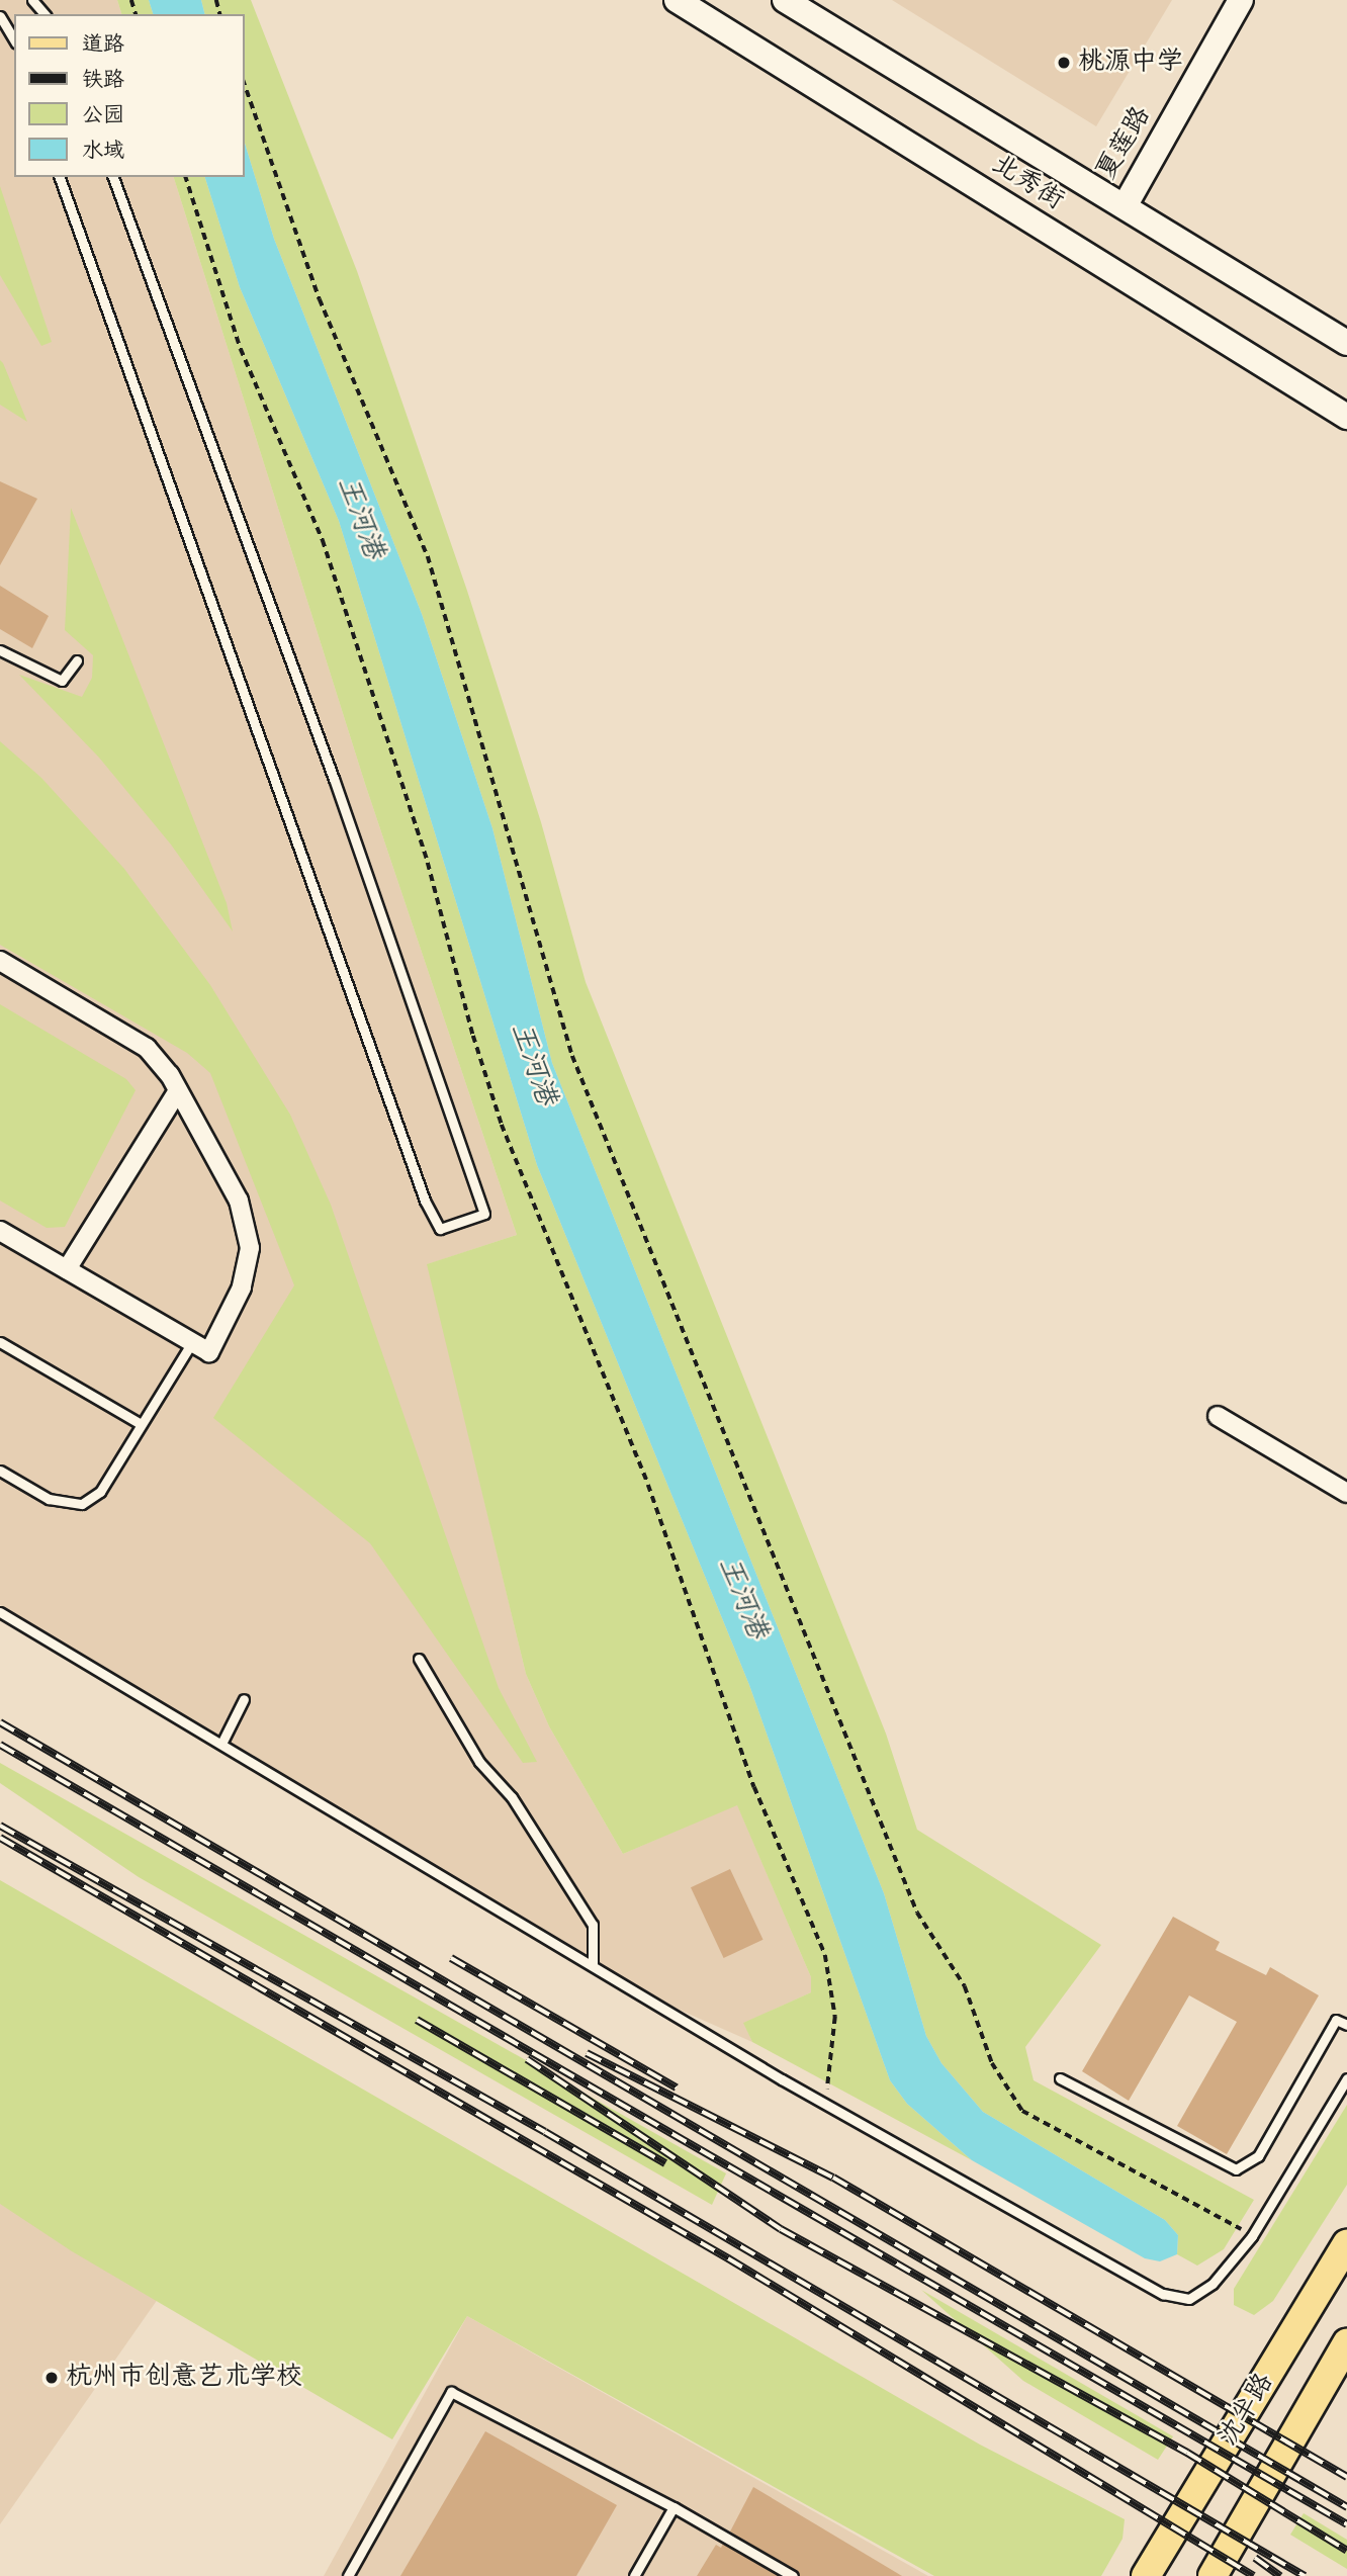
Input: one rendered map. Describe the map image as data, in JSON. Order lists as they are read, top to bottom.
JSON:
{
  "streets": {
    "main road": ["夏莲路", "北秀街", "沈半路"]
  },
  "crossings": [
    ["夏莲路", "北秀街"]
  ],
  "water": ["王河港"],
  "places": ["桃源中学", "杭州市创意艺术学校"],
  "legend": [
    "道路",
    "铁路",
    "公园",
    "水域"
  ]
}
